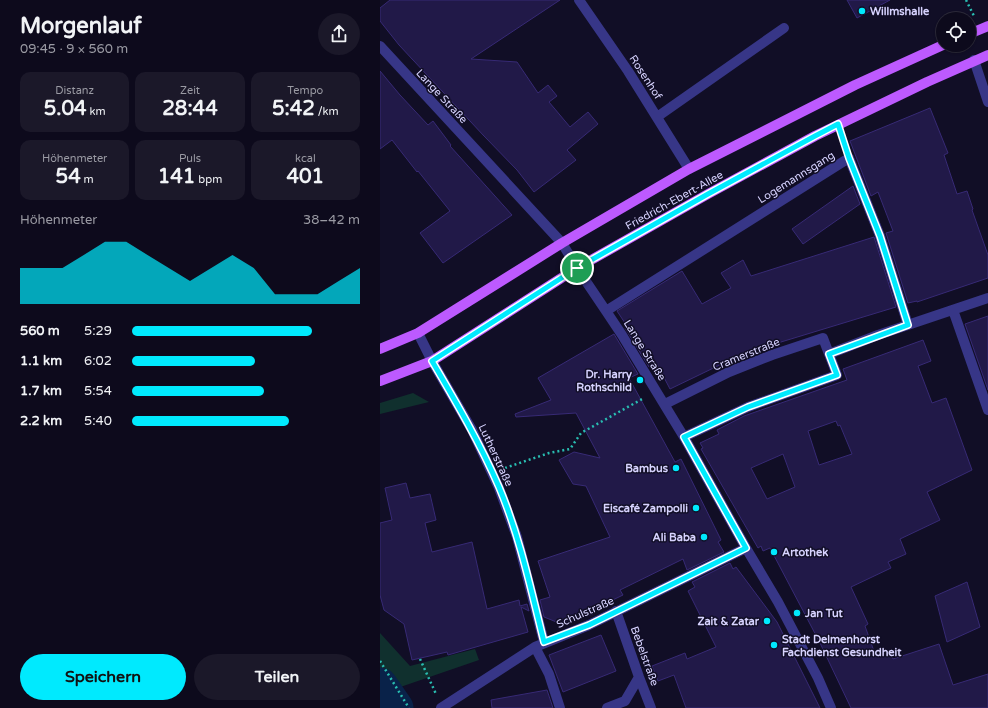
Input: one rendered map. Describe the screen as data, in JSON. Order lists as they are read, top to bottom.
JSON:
{
  "streets": {
    "main road": ["Friedrich-Ebert-Allee"],
    "street": [
      "Rosenhof",
      "Lange Straße",
      "Logemannsgang",
      "Cramerstraße",
      "Lutherstraße",
      "Schulstraße",
      "Bebelstraße"
    ]
  },
  "crossings": [
    ["Rosenhof", "Friedrich-Ebert-Allee"],
    ["Lange Straße", "Logemannsgang"],
    ["Lange Straße", "Friedrich-Ebert-Allee"],
    ["Lange Straße", "Cramerstraße"],
    ["Lange Straße", "Schulstraße"],
    ["Friedrich-Ebert-Allee", "Lutherstraße"],
    ["Lutherstraße", "Schulstraße"],
    ["Schulstraße", "Bebelstraße"]
  ],
  "places": [
    "Willmshalle",
    "Dr. Harry Rothschild",
    "Bambus",
    "Eiscafé Zampolli",
    "Ali Baba",
    "Artothek",
    "Jan Tut",
    "Zait & Zatar",
    "Stadt Delmenhorst Fachdienst Gesundheit"
  ],
  "page": {
    "heading": ["Morgenlauf", "09:45 · 9 × 560 m"],
    "stats": [
      ["Distanz", "5.04 km"],
      ["Zeit", "28:44"],
      ["Tempo", "5:42 /km"],
      ["Höhenmeter", "54 m"],
      ["Puls", "141 bpm"],
      ["kcal", "401"]
    ],
    "chart": ["Höhenmeter", "38–42 m"],
    "list": [
      {
        "name": "560 m",
        "note": "5:29"
      },
      {
        "name": "1.1 km",
        "note": "6:02"
      },
      {
        "name": "1.7 km",
        "note": "5:54"
      },
      {
        "name": "2.2 km",
        "note": "5:40"
      }
    ],
    "buttons": ["Speichern", "Teilen"]
  }
}
